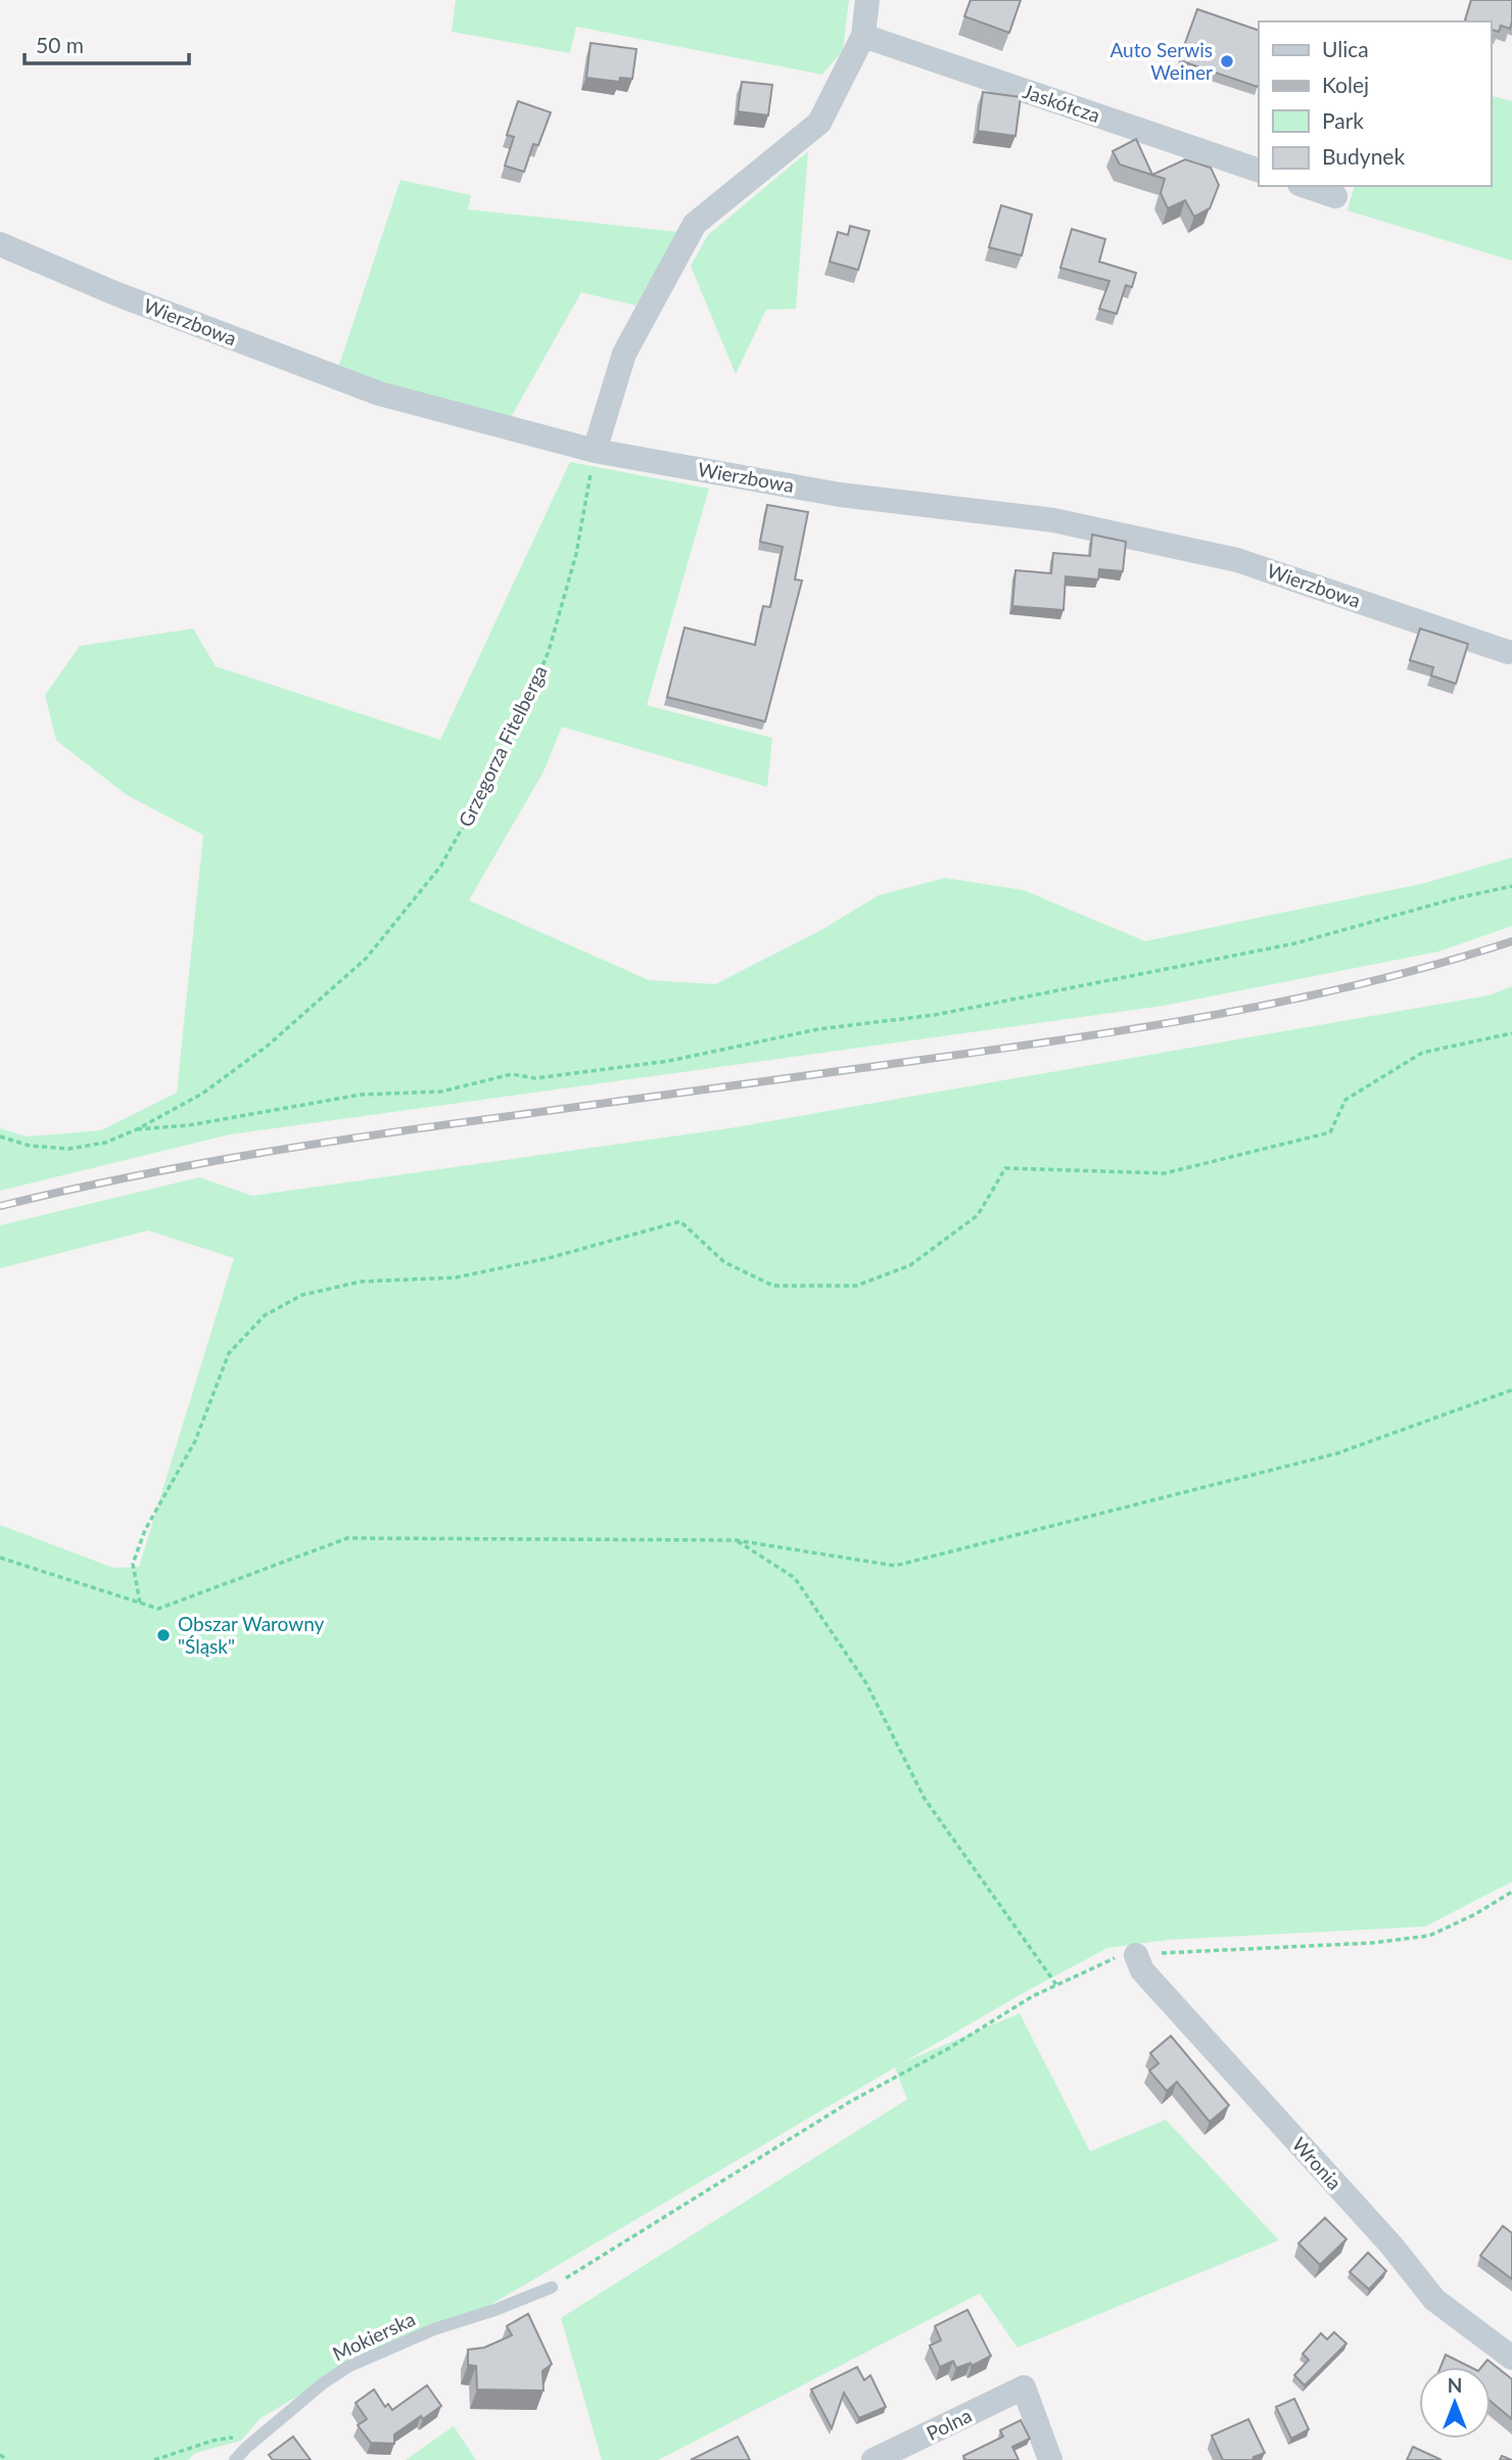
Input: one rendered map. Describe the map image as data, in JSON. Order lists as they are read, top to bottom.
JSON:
{
  "streets": {
    "street": [
      "Jaskółcza",
      "Wierzbowa",
      "Wronia",
      "Polna"
    ],
    "lane": ["Mokierska"],
    "path": ["Grzegorza Fitelberga"]
  },
  "crossings": [
    ["Wierzbowa", "Grzegorza Fitelberga"]
  ],
  "places": ["Auto Serwis Weiner", "Obszar Warowny \"Śląsk\""],
  "legend": [
    "Ulica",
    "Kolej",
    "Park",
    "Budynek"
  ],
  "scale_bar": "50 m",
  "north": "top"
}
